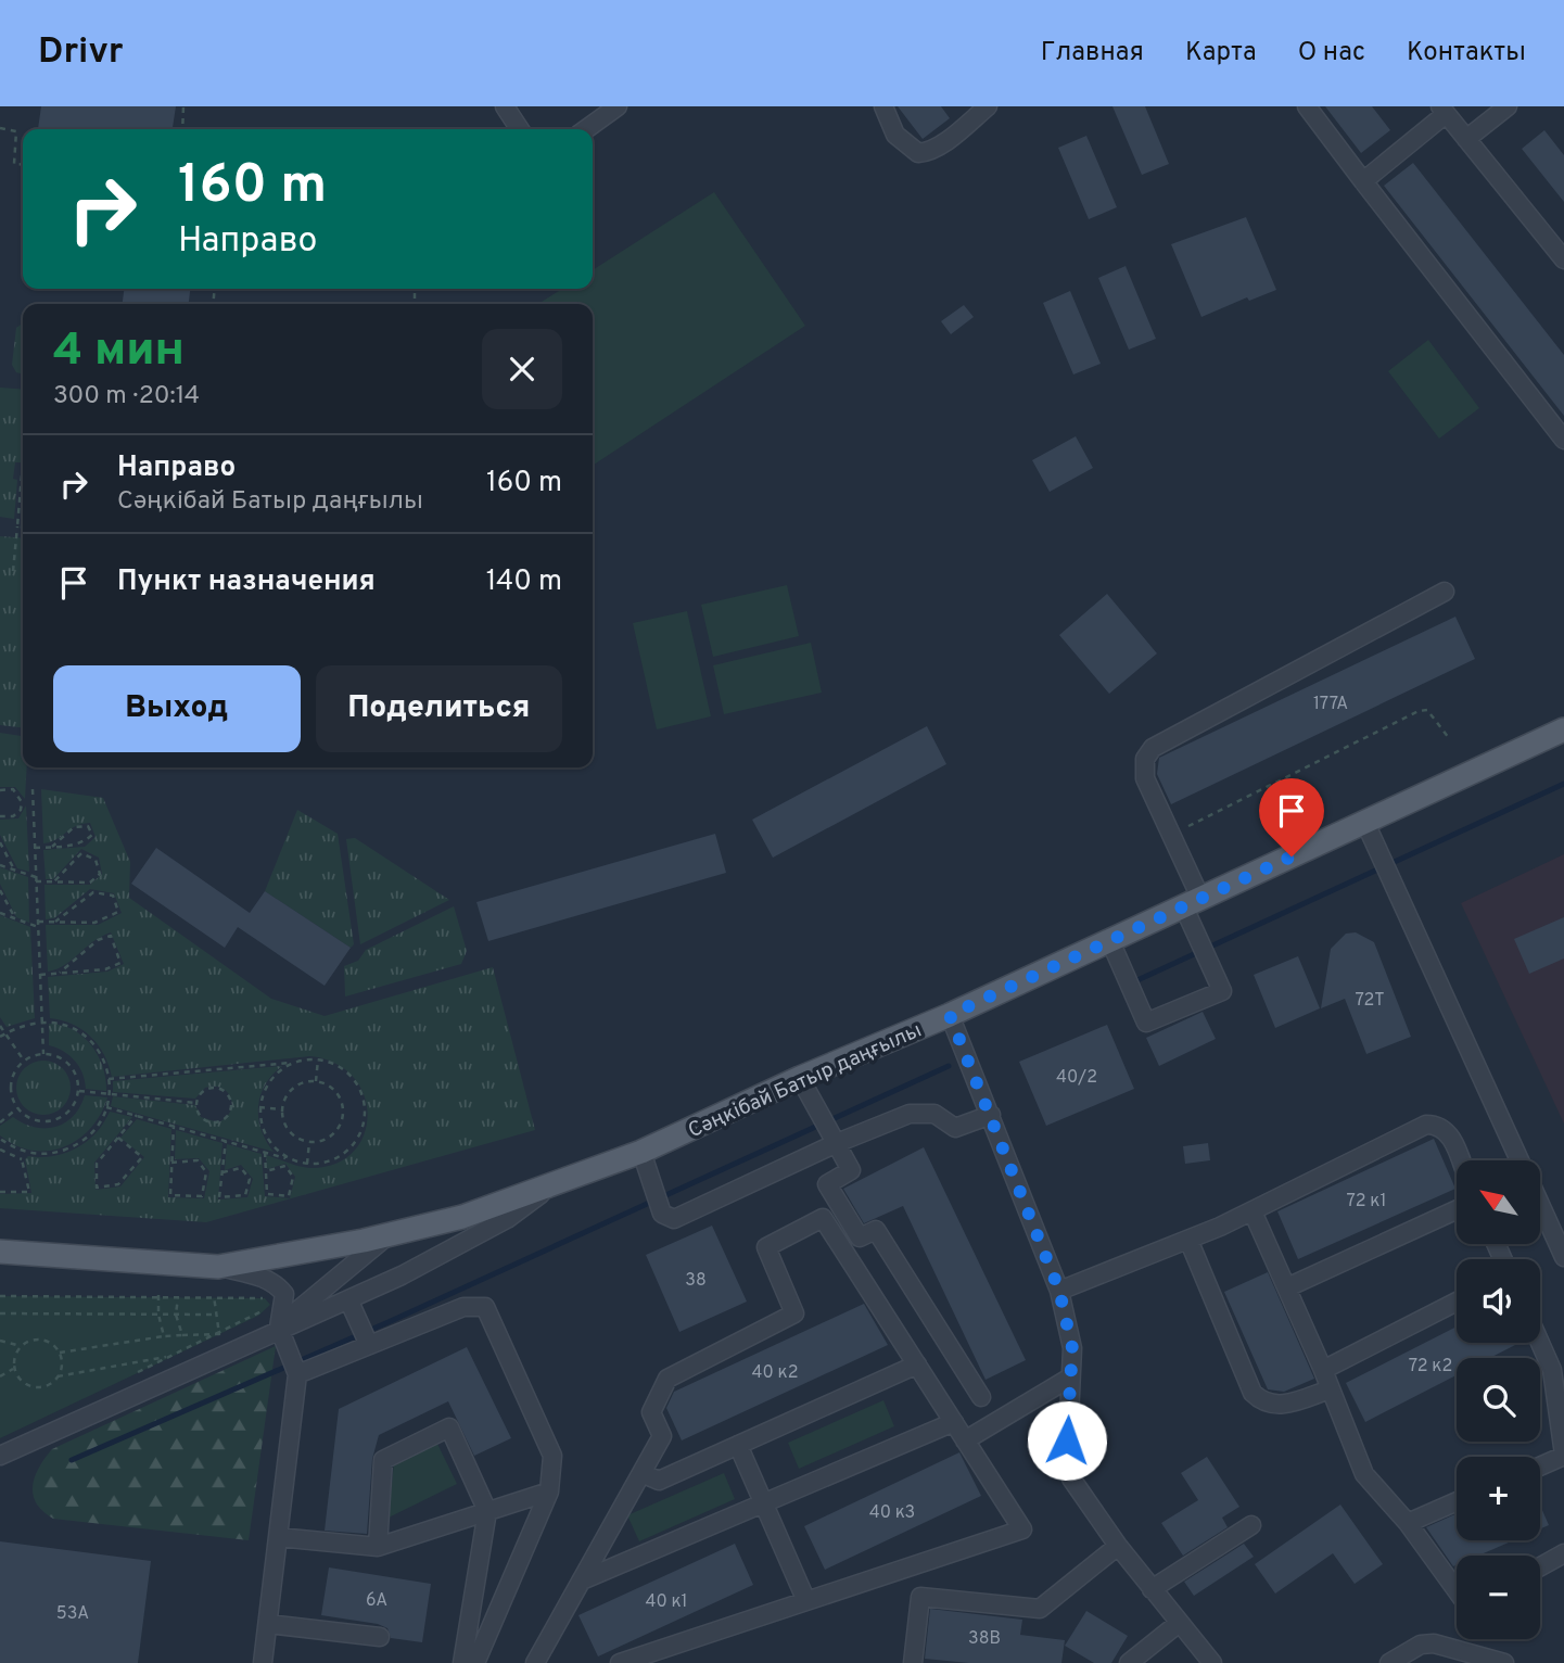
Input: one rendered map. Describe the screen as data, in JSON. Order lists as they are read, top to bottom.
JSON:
{
  "streets": {
    "main road": ["Сәңкібай Батыр даңғылы"]
  },
  "house_numbers": [
    "177А",
    "72Т",
    "40/2",
    "72 к1",
    "38",
    "72 к2",
    "40 к2",
    "40 к3",
    "6А",
    "40 к1",
    "53А",
    "38В"
  ],
  "north": "top left",
  "page": {
    "header": "Drivr",
    "nav": [
      "Главная",
      "Карта",
      "О нас",
      "Контакты"
    ],
    "turn": ["160 m", "Направо"],
    "heading": ["4 мин", "300 m · 20:14"],
    "list": [
      {
        "name": "Направо",
        "note": "Сәңкібай Батыр даңғылы",
        "value": "160 m"
      },
      {
        "name": "Пункт назначения",
        "value": "140 m"
      }
    ],
    "buttons": ["Выход", "Поделиться"],
    "map_buttons": ["+", "−"]
  }
}
